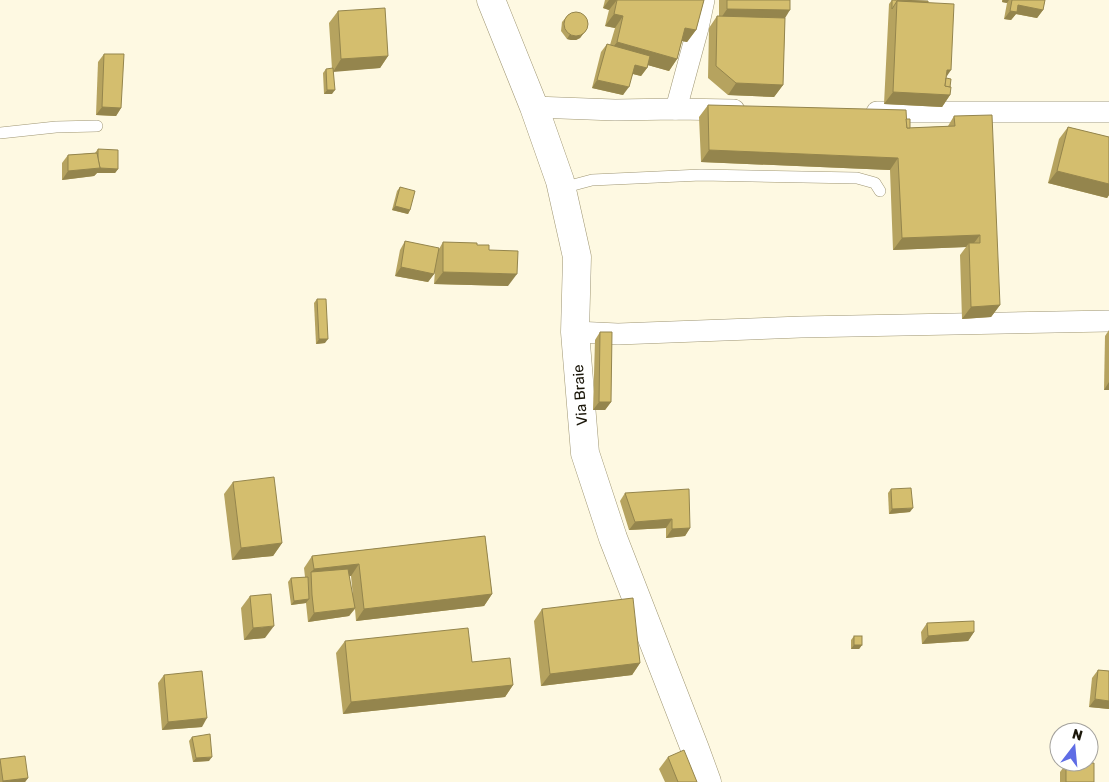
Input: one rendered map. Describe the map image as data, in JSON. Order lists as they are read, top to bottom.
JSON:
{
  "streets": {
    "street": ["Via Braie"]
  },
  "north": "top"
}
